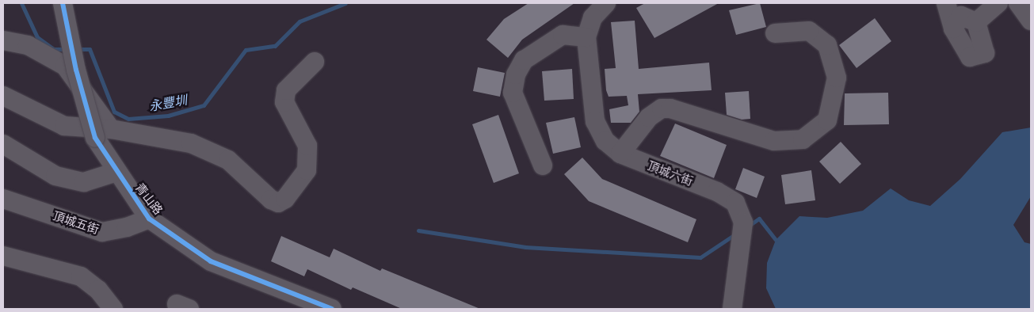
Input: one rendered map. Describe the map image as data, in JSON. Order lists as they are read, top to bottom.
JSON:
{
  "streets": {
    "street": ["頂城六街", "青山路", "頂城五街"]
  },
  "crossings": [
    ["青山路", "頂城五街"]
  ],
  "water": ["永豐圳"]
}
